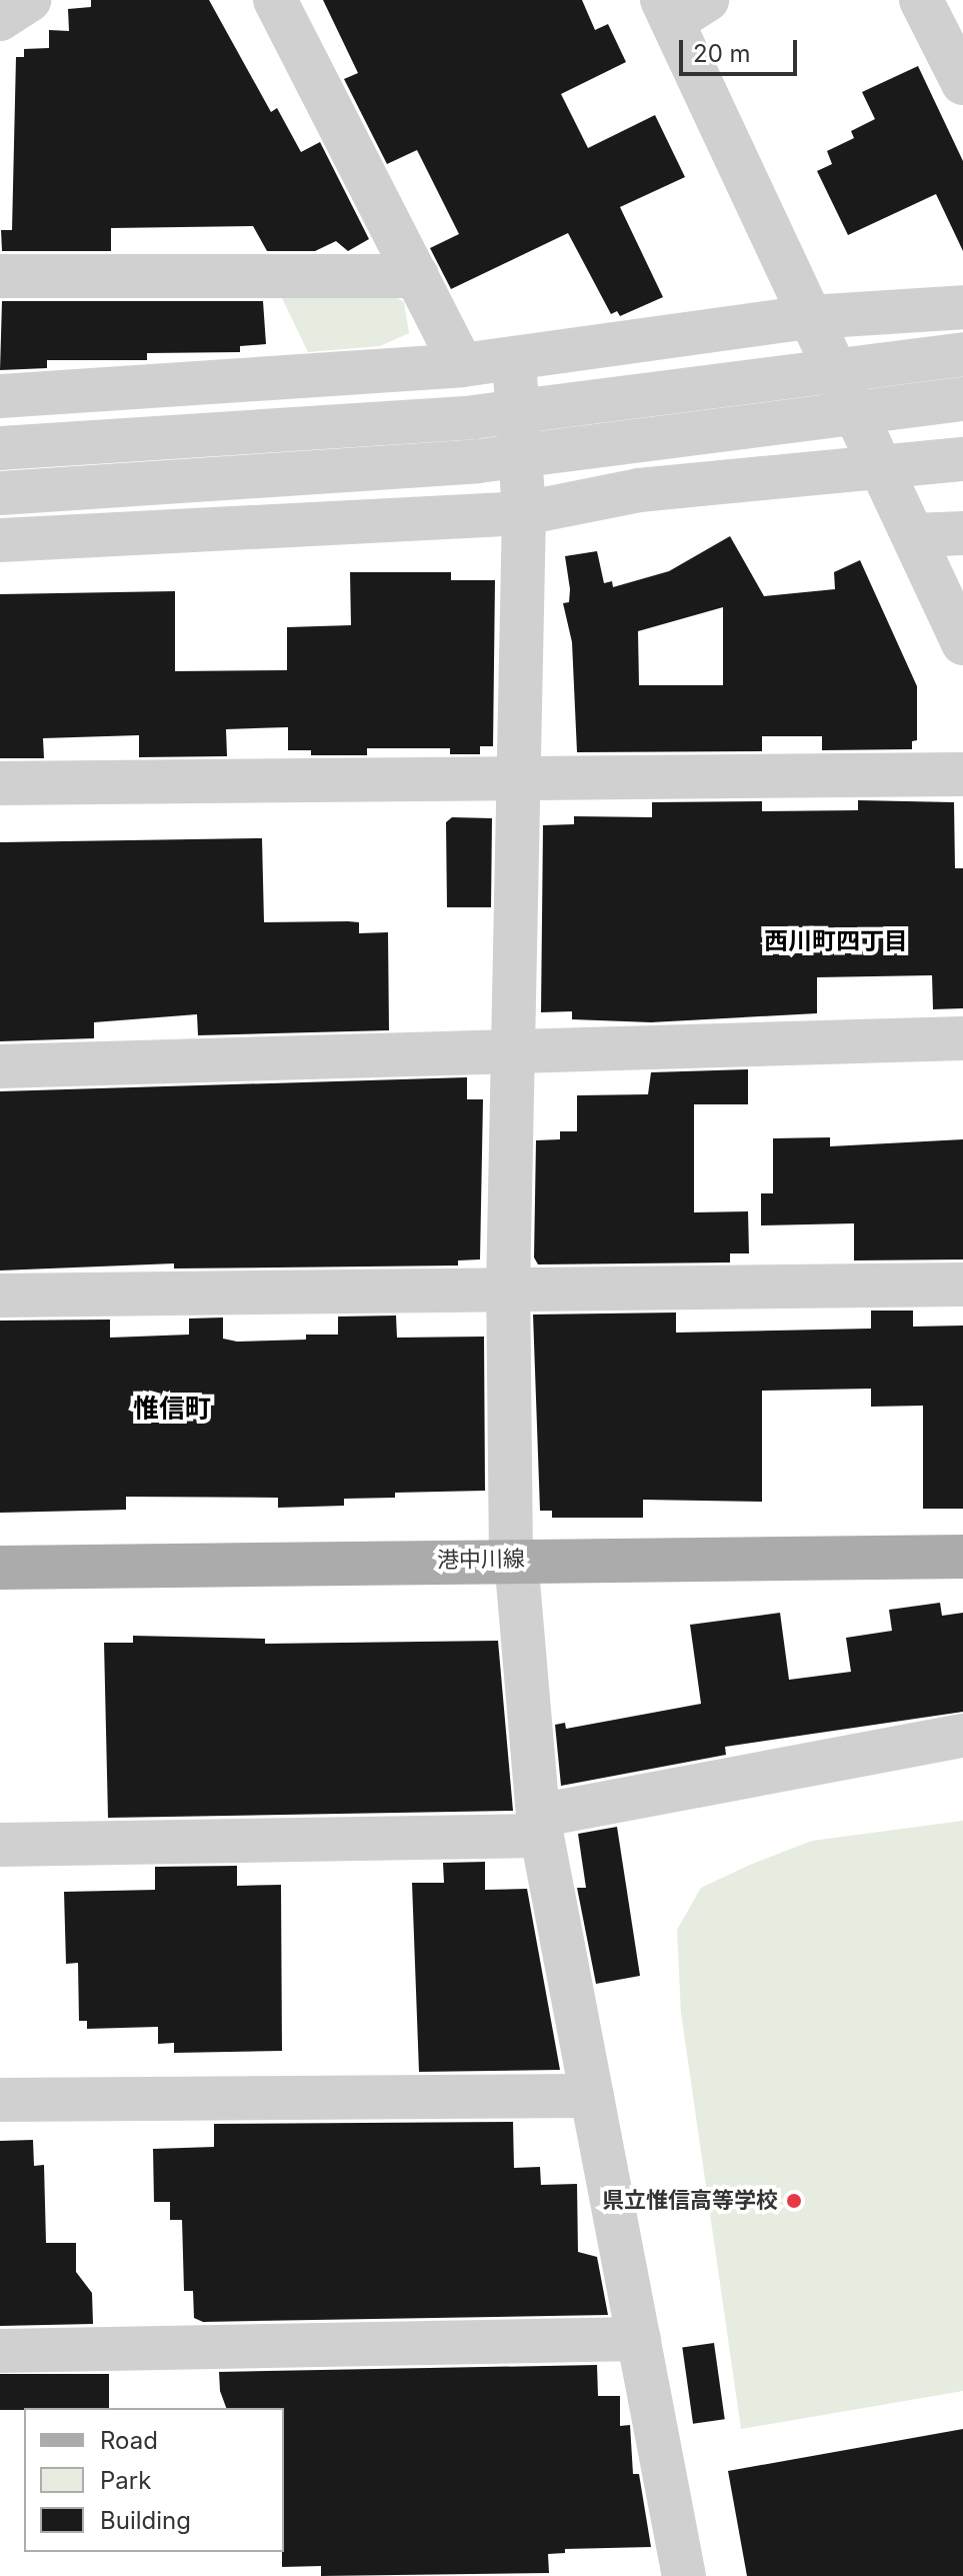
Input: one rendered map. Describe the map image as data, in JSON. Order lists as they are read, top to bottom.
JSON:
{
  "streets": {
    "main road": ["港中川線"]
  },
  "districts": ["西川町四丁目", "惟信町"],
  "places": ["県立惟信高等学校"],
  "legend": ["Road", "Park", "Building"],
  "scale_bar": "20 m"
}
